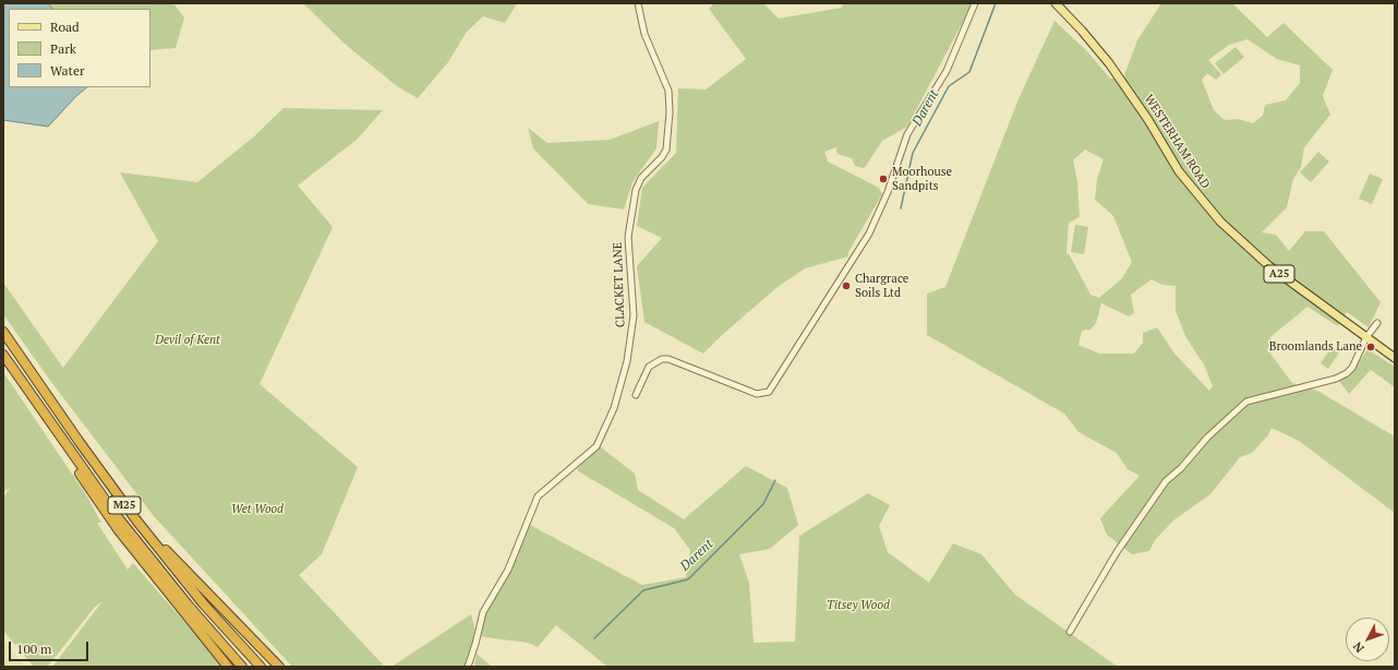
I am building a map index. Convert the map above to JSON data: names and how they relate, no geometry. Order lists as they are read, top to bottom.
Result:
{
  "streets": {
    "highway": ["M25"],
    "main road": ["WESTERHAM ROAD", "A25"],
    "street": ["CLACKET LANE"]
  },
  "water": ["Darent"],
  "parks": ["Devil of Kent", "Wet Wood", "Titsey Wood"],
  "places": ["Moorhouse Sandpits", "Chargrace Soils Ltd", "Broomlands Lane"],
  "legend": ["Road", "Park", "Water"],
  "scale_bar": "100 m",
  "north": "bottom left"
}
